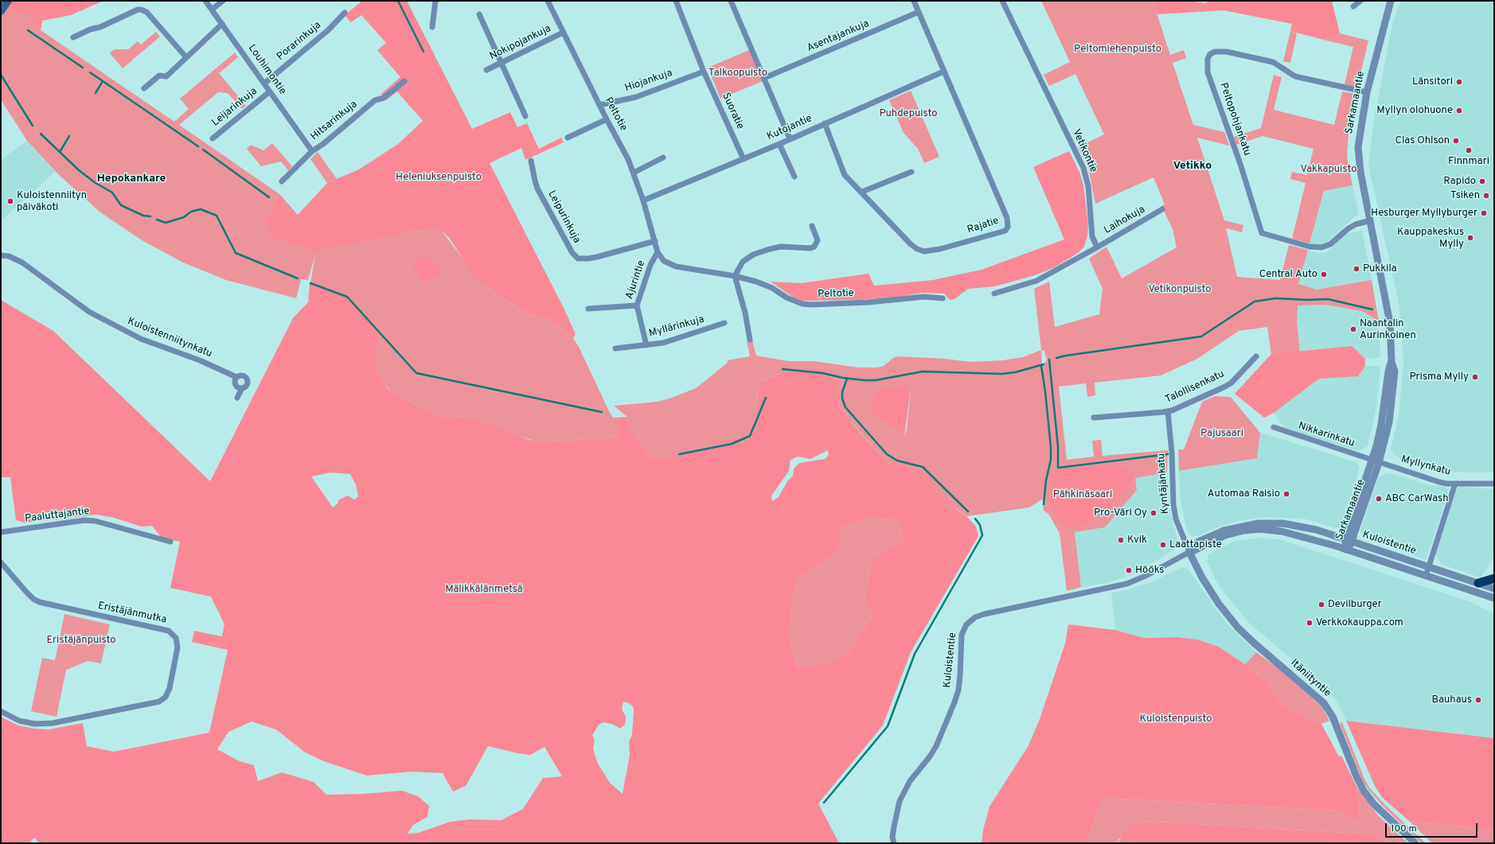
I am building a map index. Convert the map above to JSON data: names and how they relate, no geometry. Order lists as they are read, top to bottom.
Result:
{
  "streets": {
    "street": [
      "Asentajankuja",
      "Porarinkuja",
      "Nokipojankuja",
      "Louhimontie",
      "Hiojankuja",
      "Sarkamaantie",
      "Leijarinkuja",
      "Suoratie",
      "Peltotie",
      "Peltopohjankatu",
      "Hitsarinkuja",
      "Kutojantie",
      "Vetikontie",
      "Leipurinkuja",
      "Laihokuja",
      "Rajatie",
      "Ajurintie",
      "Myllärinkuja",
      "Kuloistenniitynkatu",
      "Talollisenkatu",
      "Nikkarinkatu",
      "Myllynkatu",
      "Kyntäjänkatu",
      "Paaluttajantie",
      "Kuloistentie",
      "Eristäjänmutka",
      "Itäniityntie"
    ]
  },
  "crossings": [
    ["Asentajankuja", "Rajatie"],
    ["Porarinkuja", "Louhimontie"],
    ["Nokipojankuja", "Peltotie"],
    ["Louhimontie", "Leijarinkuja"],
    ["Louhimontie", "Hitsarinkuja"],
    ["Hiojankuja", "Suoratie"],
    ["Hiojankuja", "Peltotie"],
    ["Sarkamaantie", "Peltopohjankatu"],
    ["Sarkamaantie", "Nikkarinkatu"],
    ["Sarkamaantie", "Myllynkatu"],
    ["Sarkamaantie", "Kuloistentie"],
    ["Suoratie", "Kutojantie"],
    ["Peltotie", "Kutojantie"],
    ["Peltotie", "Leipurinkuja"],
    ["Peltotie", "Ajurintie"],
    ["Kutojantie", "Rajatie"],
    ["Vetikontie", "Laihokuja"],
    ["Leipurinkuja", "Ajurintie"],
    ["Ajurintie", "Myllärinkuja"],
    ["Talollisenkatu", "Kyntäjänkatu"],
    ["Nikkarinkatu", "Myllynkatu"],
    ["Kyntäjänkatu", "Kuloistentie"],
    ["Kyntäjänkatu", "Itäniityntie"],
    ["Kuloistentie", "Itäniityntie"]
  ],
  "districts": ["Vetikko", "Hepokankare"],
  "parks": [
    "Peltomiehenpuisto",
    "Talkoopuisto",
    "Puhdepuisto",
    "Vakkapuisto",
    "Heleniuksenpuisto",
    "Vetikonpuisto",
    "Pajusaari",
    "Pähkinäsaari",
    "Mälikkälänmetsä",
    "Eristäjänpuisto",
    "Kuloistenpuisto"
  ],
  "places": [
    "Länsitori",
    "Myllyn olohuone",
    "Clas Ohlson",
    "Finnmari",
    "Rapido",
    "Tsiken",
    "Kuloistenniityn päiväkoti",
    "Hesburger Myllyburger",
    "Kauppakeskus Mylly",
    "Pukkila",
    "Central Auto",
    "Naantalin Aurinkoinen",
    "Prisma Mylly",
    "Automaa Raisio",
    "ABC CarWash",
    "Pro-Väri Oy",
    "Kvik",
    "Laattapiste",
    "Hööks",
    "Devilburger",
    "Verkkokauppa.com",
    "Bauhaus"
  ],
  "scale_bar": "100 m"
}
